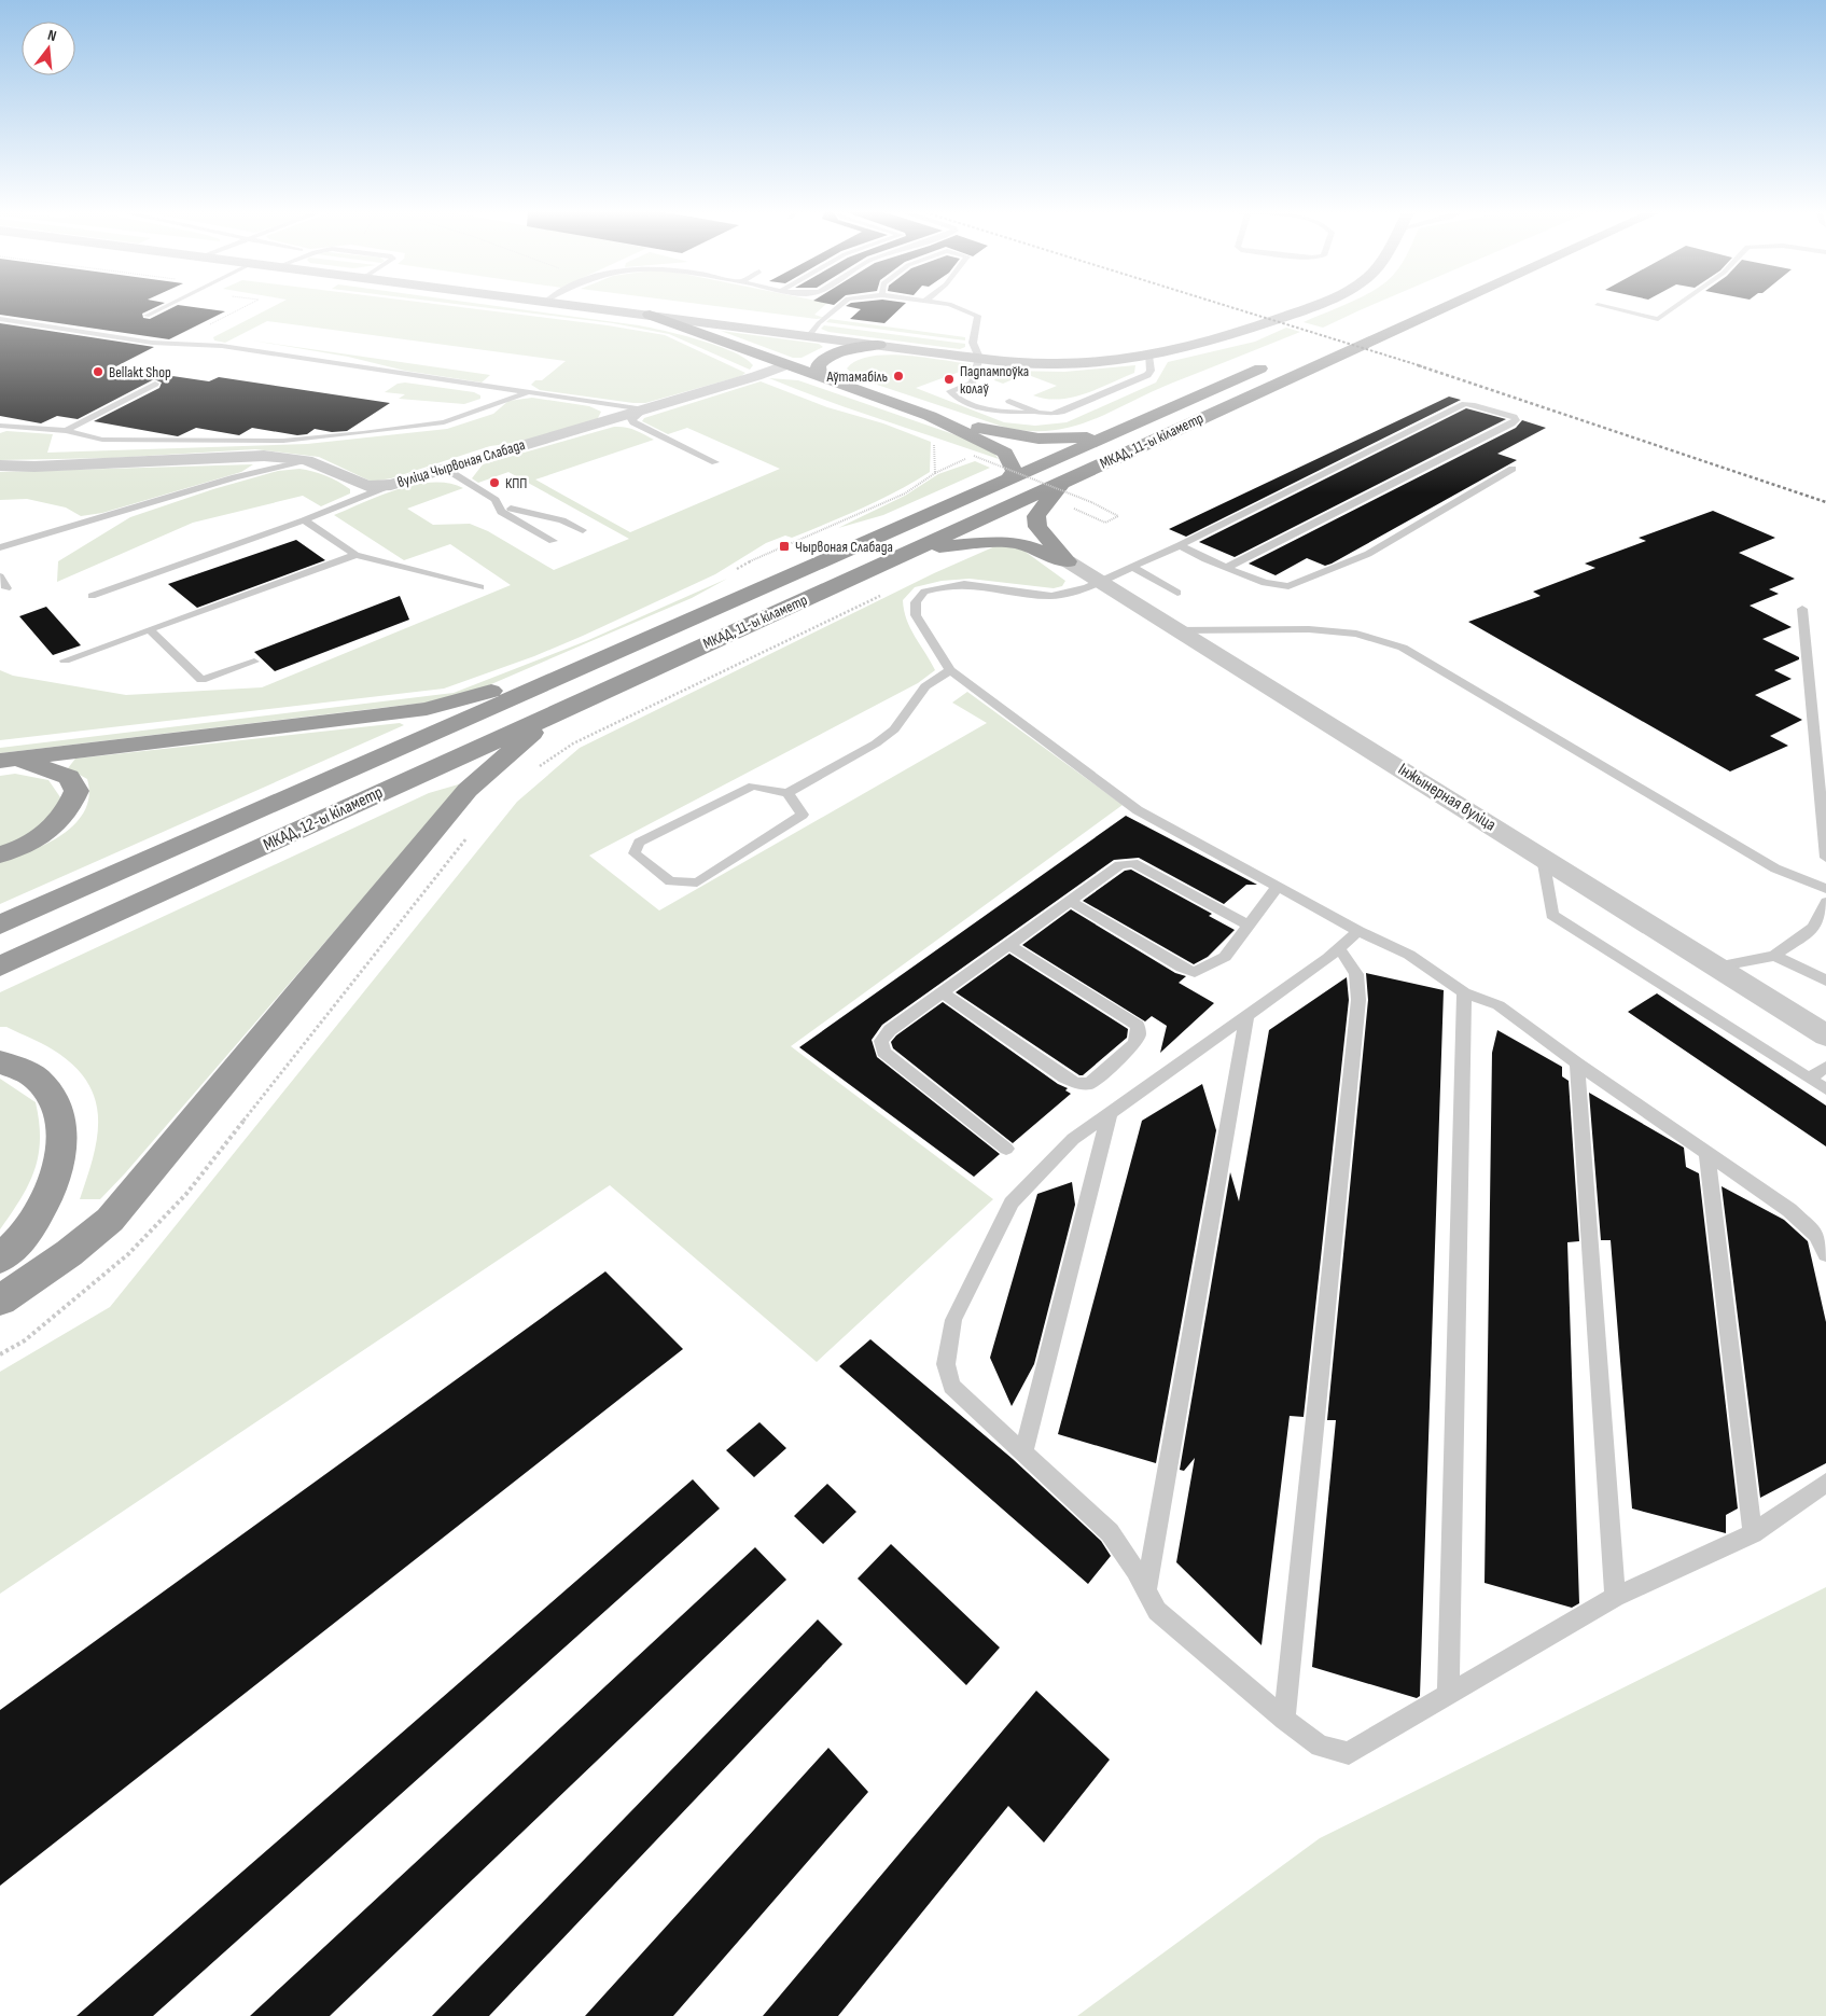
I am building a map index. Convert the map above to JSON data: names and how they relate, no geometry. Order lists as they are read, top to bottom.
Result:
{
  "streets": {
    "highway": ["МКАД, 11-ы кіламетр", "МКАД, 12-ы кіламетр"],
    "street": ["вуліца Чырвоная Слабада", "Інжынерная вуліца"]
  },
  "crossings": [
    ["МКАД, 11-ы кіламетр", "МКАД, 12-ы кіламетр"]
  ],
  "places": {
    "other": [
      "Bellakt Shop",
      "Аўтамабіль",
      "Падпампоўка колаў",
      "КПП"
    ],
    "transit": ["Чырвоная Слабада"]
  },
  "north": "top"
}
